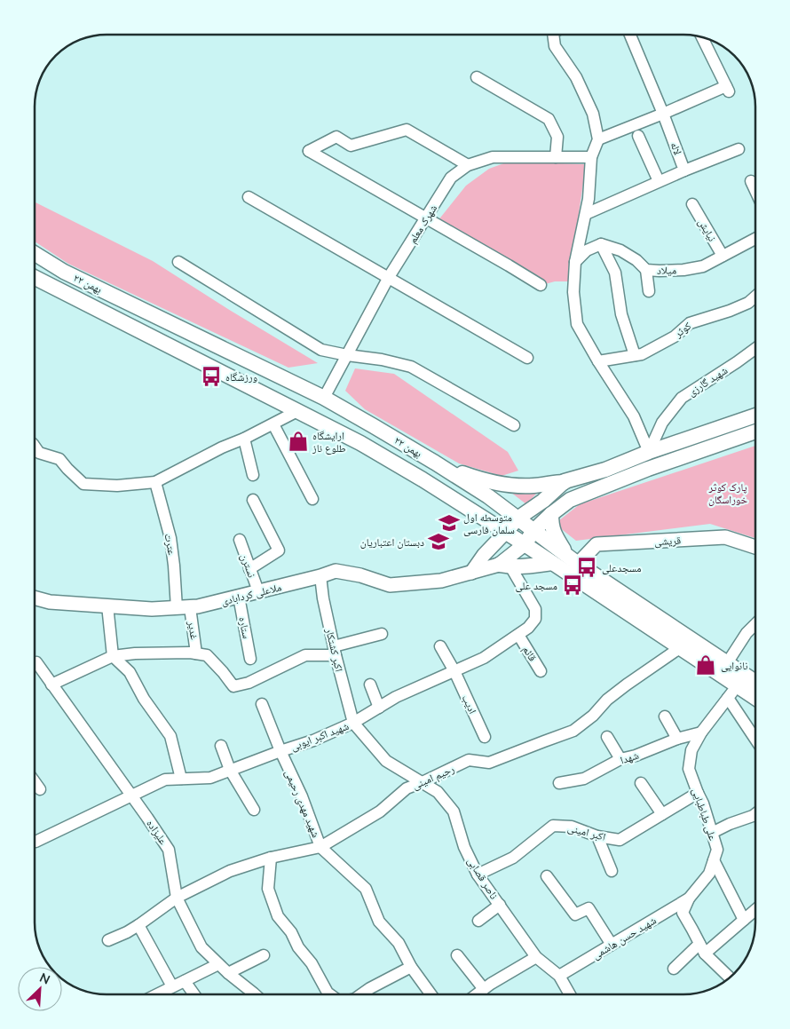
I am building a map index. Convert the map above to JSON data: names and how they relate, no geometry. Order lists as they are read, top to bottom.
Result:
{
  "streets": {
    "main road": ["۲۲ بهمن"],
    "street": [
      "لاله",
      "شهرک معلم",
      "نیایش",
      "میلاد",
      "کوثر",
      "شهید گارزی",
      "قریشی",
      "عترت",
      "نسترن",
      "ملاعلی کردابادی",
      "ستاره",
      "غدیر",
      "اکبر کشتکار",
      "قائم",
      "ادیب",
      "شهید اکبر ایوبی",
      "شهدا",
      "رحیم امینی",
      "شهید مهدی رحیمی",
      "علی طباطبایی",
      "علیزاده",
      "اکبر امینی",
      "ناصر قصابی",
      "شهید حسن هاشمی"
    ]
  },
  "crossings": [
    ["شهرک معلم", "۲۲ بهمن"],
    ["نیایش", "میلاد"],
    ["۲۲ بهمن", "قریشی"],
    ["۲۲ بهمن", "رحیم امینی"],
    ["۲۲ بهمن", "علی طباطبایی"],
    ["عترت", "ملاعلی کردابادی"],
    ["عترت", "غدیر"],
    ["نسترن", "ملاعلی کردابادی"],
    ["ملاعلی کردابادی", "ستاره"],
    ["ملاعلی کردابادی", "غدیر"],
    ["ملاعلی کردابادی", "اکبر کشتکار"],
    ["ملاعلی کردابادی", "شهید اکبر ایوبی"],
    ["اکبر کشتکار", "شهید اکبر ایوبی"],
    ["اکبر کشتکار", "ناصر قصابی"],
    ["قائم", "شهید اکبر ایوبی"],
    ["ادیب", "شهید اکبر ایوبی"],
    ["شهید اکبر ایوبی", "شهید مهدی رحیمی"],
    ["شهید اکبر ایوبی", "علیزاده"],
    ["شهید اکبر ایوبی", "ناصر قصابی"],
    ["شهدا", "علی طباطبایی"],
    ["رحیم امینی", "شهید مهدی رحیمی"],
    ["رحیم امینی", "علیزاده"],
    ["رحیم امینی", "ناصر قصابی"],
    ["علی طباطبایی", "اکبر امینی"],
    ["علی طباطبایی", "شهید حسن هاشمی"],
    ["اکبر امینی", "ناصر قصابی"],
    ["ناصر قصابی", "شهید حسن هاشمی"]
  ],
  "parks": ["پارک کوثر خوراسگان"],
  "places": {
    "bus stop": ["ورزشگاه", "مسجدعلی", "مسجد علی"],
    "shop": ["ارایشگاه طلوع ناز", "نانوایی"],
    "school or university": ["متوسطه اول سلمان فارسی", "دبستان اعتباریان"]
  },
  "north": "top right"
}
